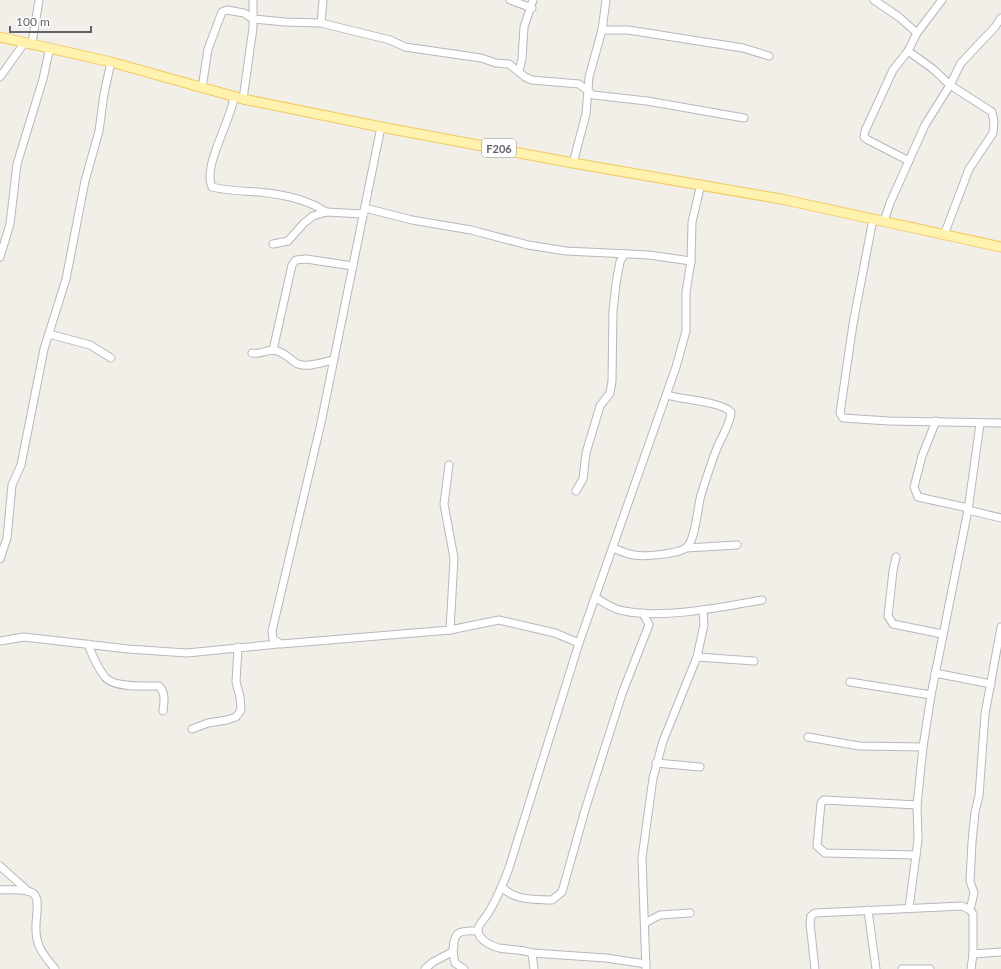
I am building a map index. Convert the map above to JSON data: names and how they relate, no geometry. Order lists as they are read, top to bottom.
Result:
{
  "streets": {
    "main road": ["F206"]
  },
  "scale_bar": "100 m"
}
